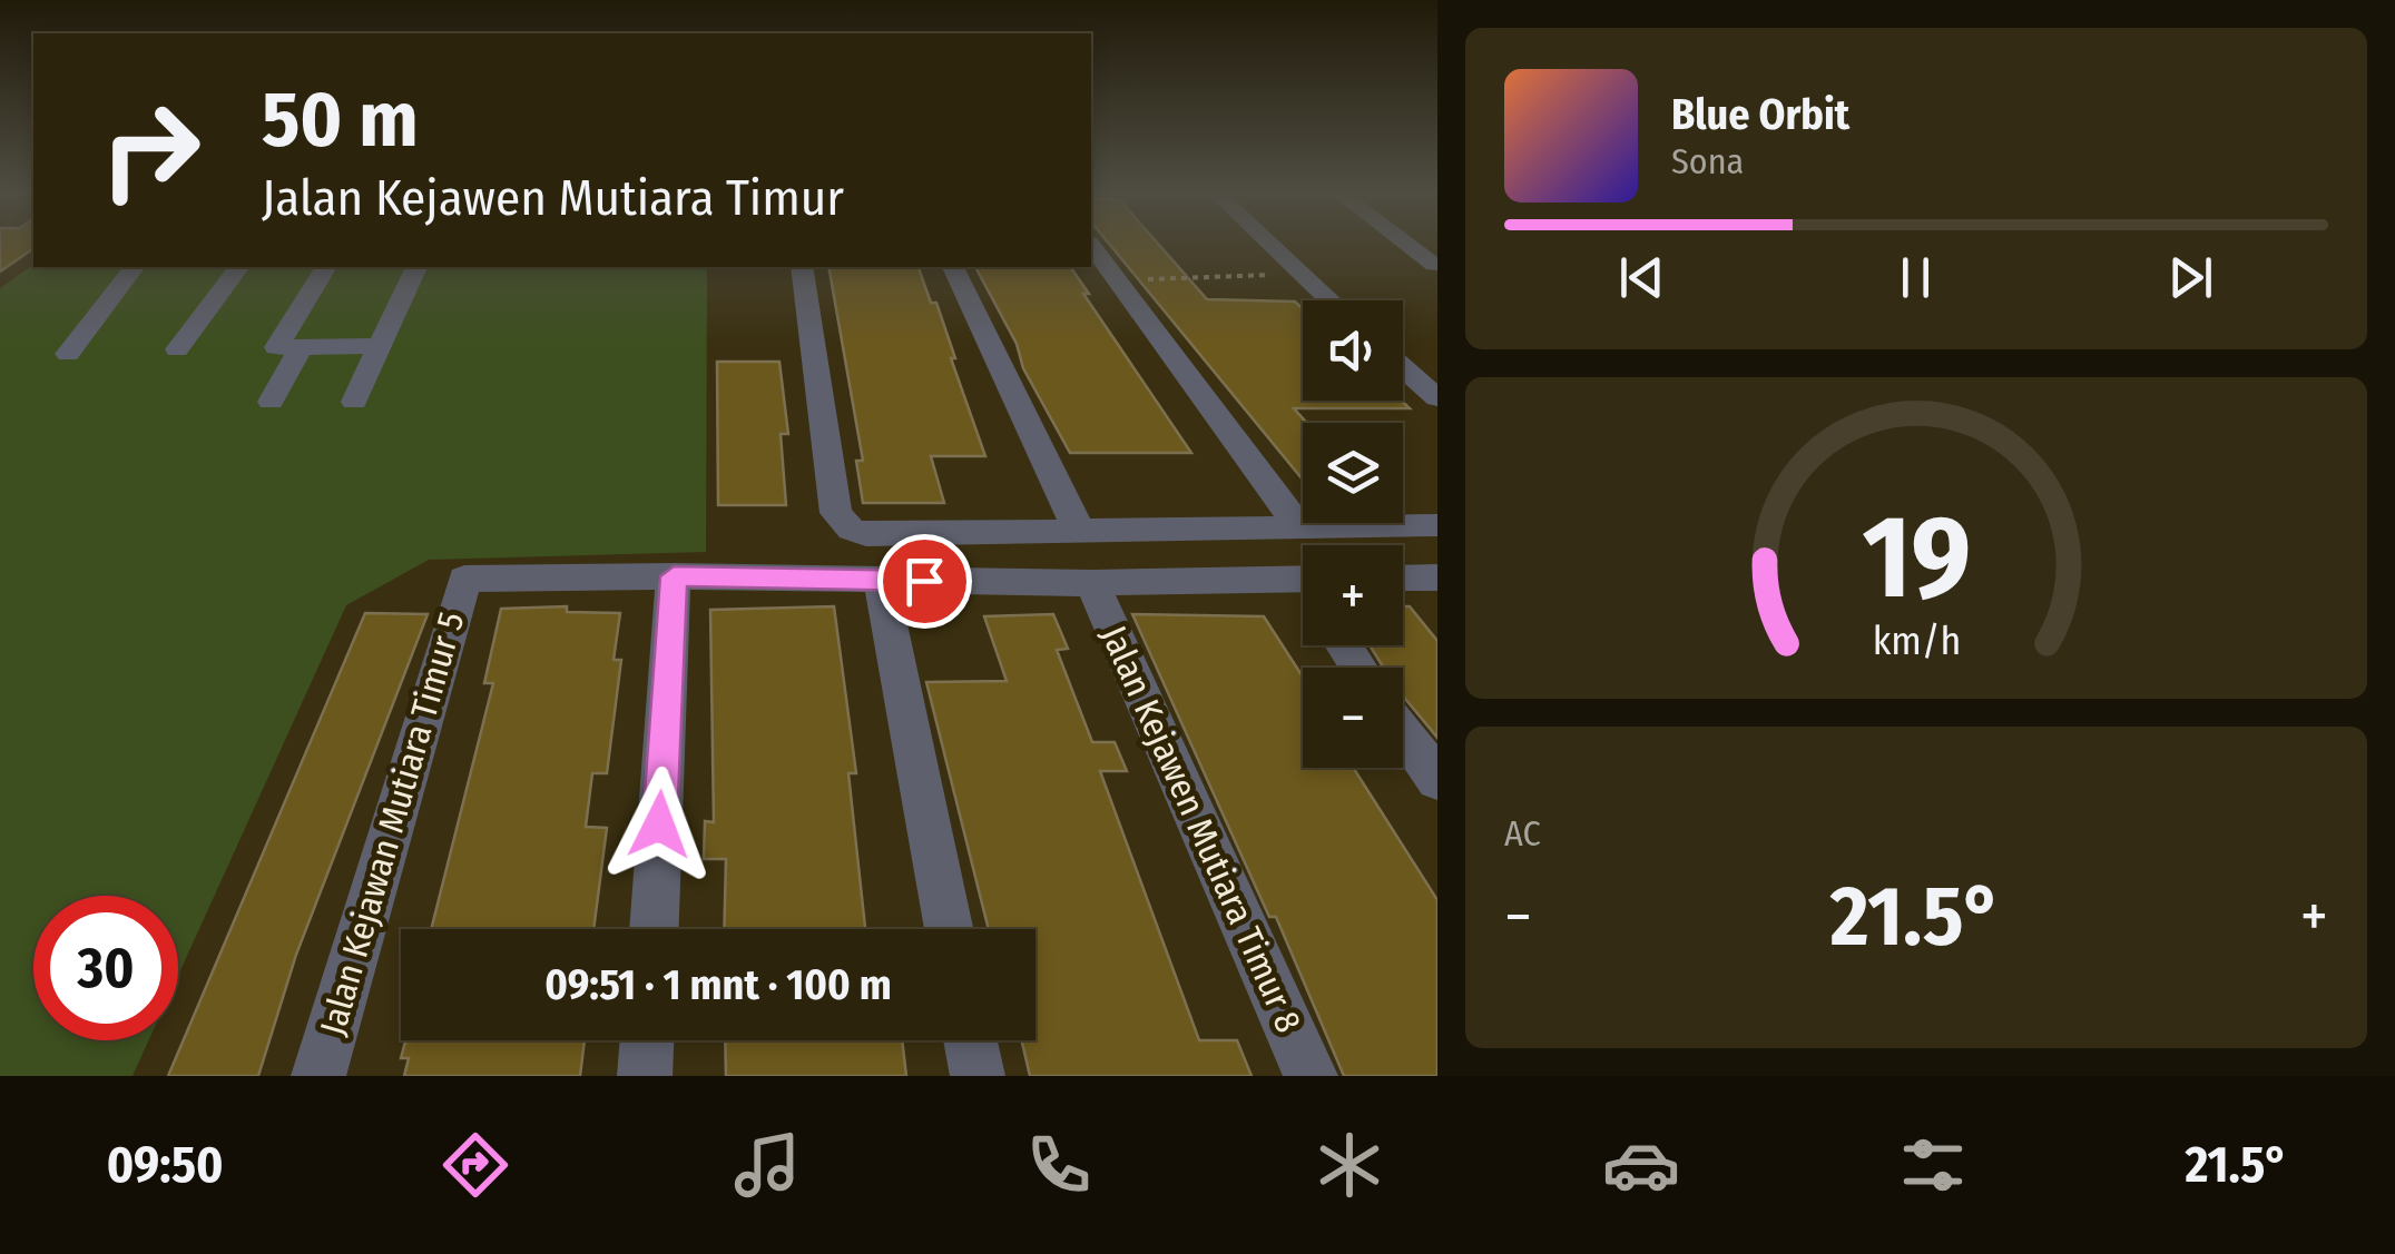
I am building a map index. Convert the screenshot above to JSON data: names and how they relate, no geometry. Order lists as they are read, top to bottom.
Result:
{
  "streets": {
    "street": ["Jalan Kejawan Mutiara Timur 5", "Jalan Kejawen Mutiara Timur 8"]
  },
  "page": {
    "turn": ["50 m", "Jalan Kejawen Mutiara Timur"],
    "song": ["Blue Orbit", "Sona"],
    "map_buttons": ["+", "−"],
    "tile": "AC",
    "heat": ["−", "21.5°", "+"],
    "limit": "30",
    "trip": "09:51 · 1 mnt · 100 m",
    "tabs": ["09:50", "21.5°"],
    "gauge": ["19", "km/h"]
  }
}
